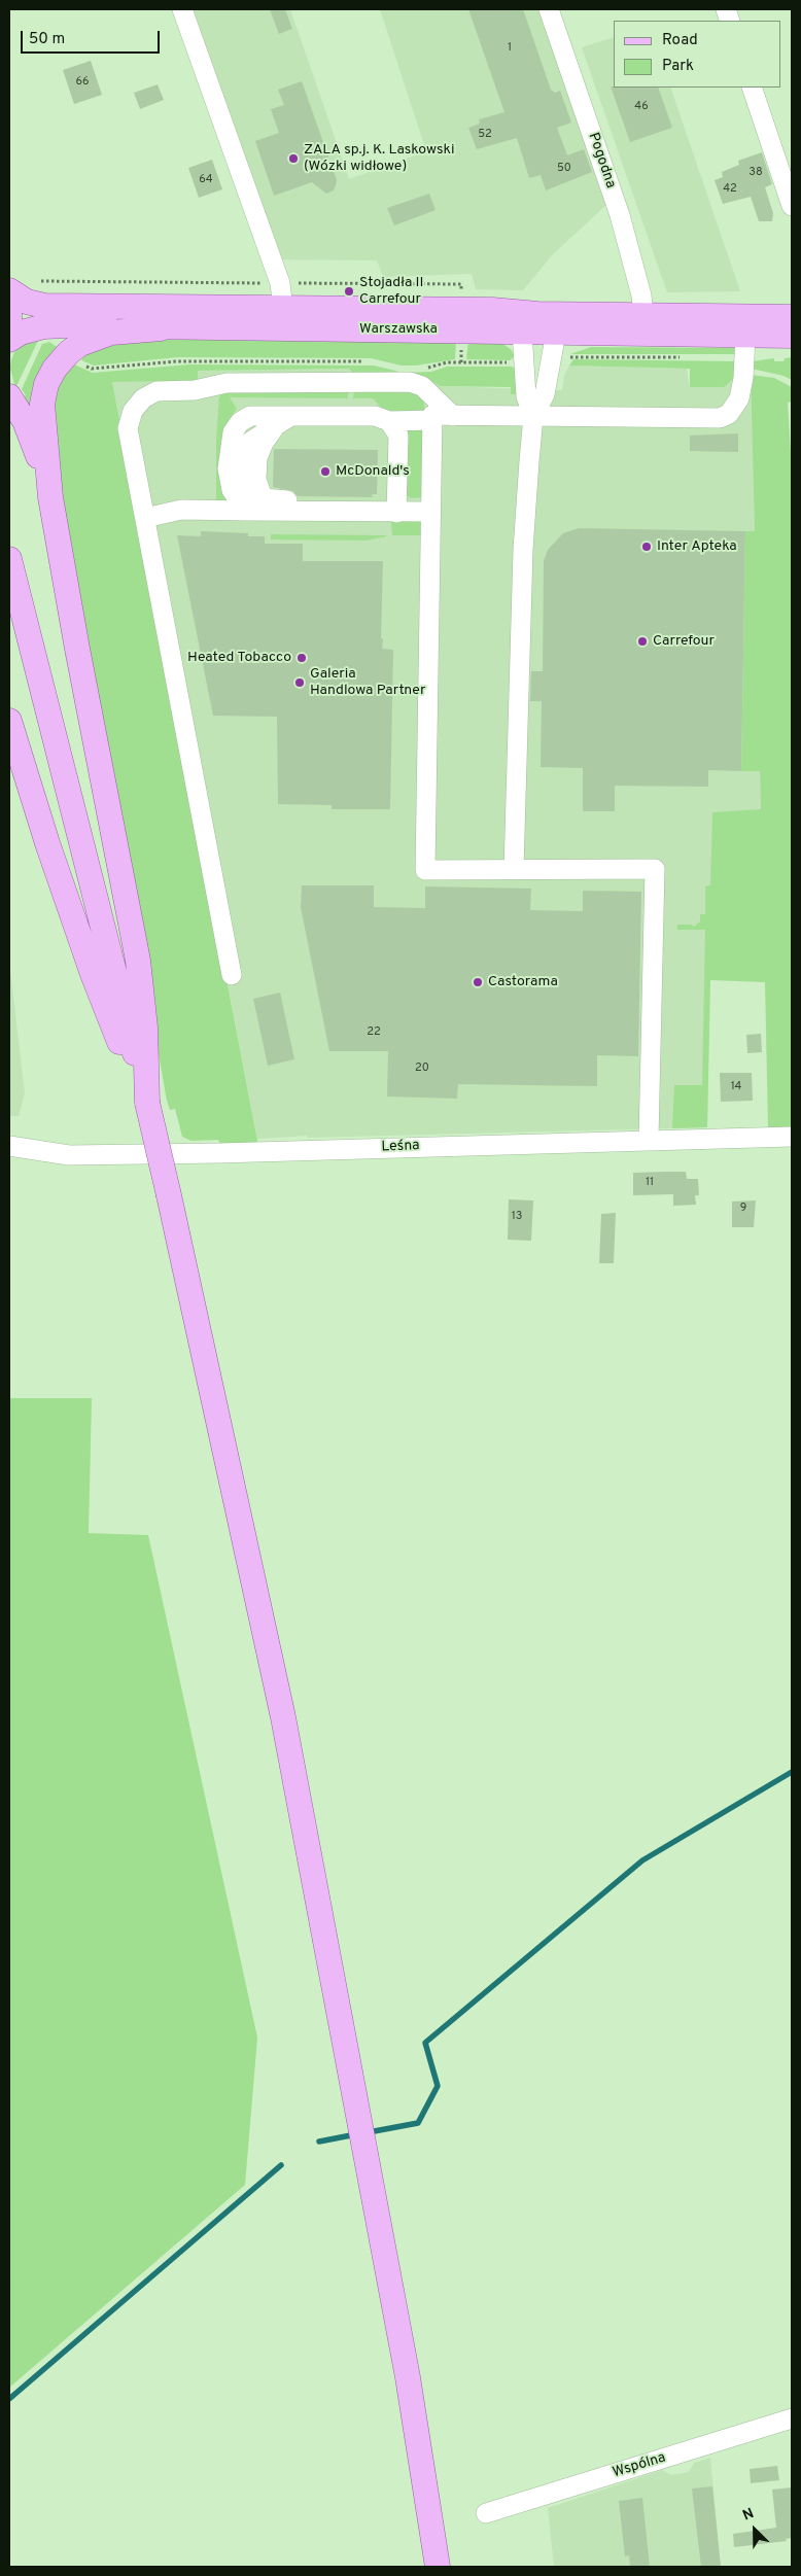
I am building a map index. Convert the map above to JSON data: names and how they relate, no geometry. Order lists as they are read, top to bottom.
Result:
{
  "streets": {
    "main road": ["Warszawska"],
    "street": ["Pogodna", "Leśna", "Wspólna"]
  },
  "crossings": [
    ["Pogodna", "Warszawska"]
  ],
  "places": [
    "ZALA sp.j. K. Laskowski (Wózki widłowe)",
    "Stojadła II Carrefour",
    "McDonald's",
    "Inter Apteka",
    "Carrefour",
    "Heated Tobacco",
    "Galeria Handlowa Partner",
    "Castorama"
  ],
  "house_numbers": [
    "1",
    "66",
    "46",
    "52",
    "50",
    "38",
    "64",
    "42",
    "22",
    "20",
    "14",
    "11",
    "9",
    "13"
  ],
  "legend": ["Road", "Park"],
  "scale_bar": "50 m",
  "north": "top left"
}
